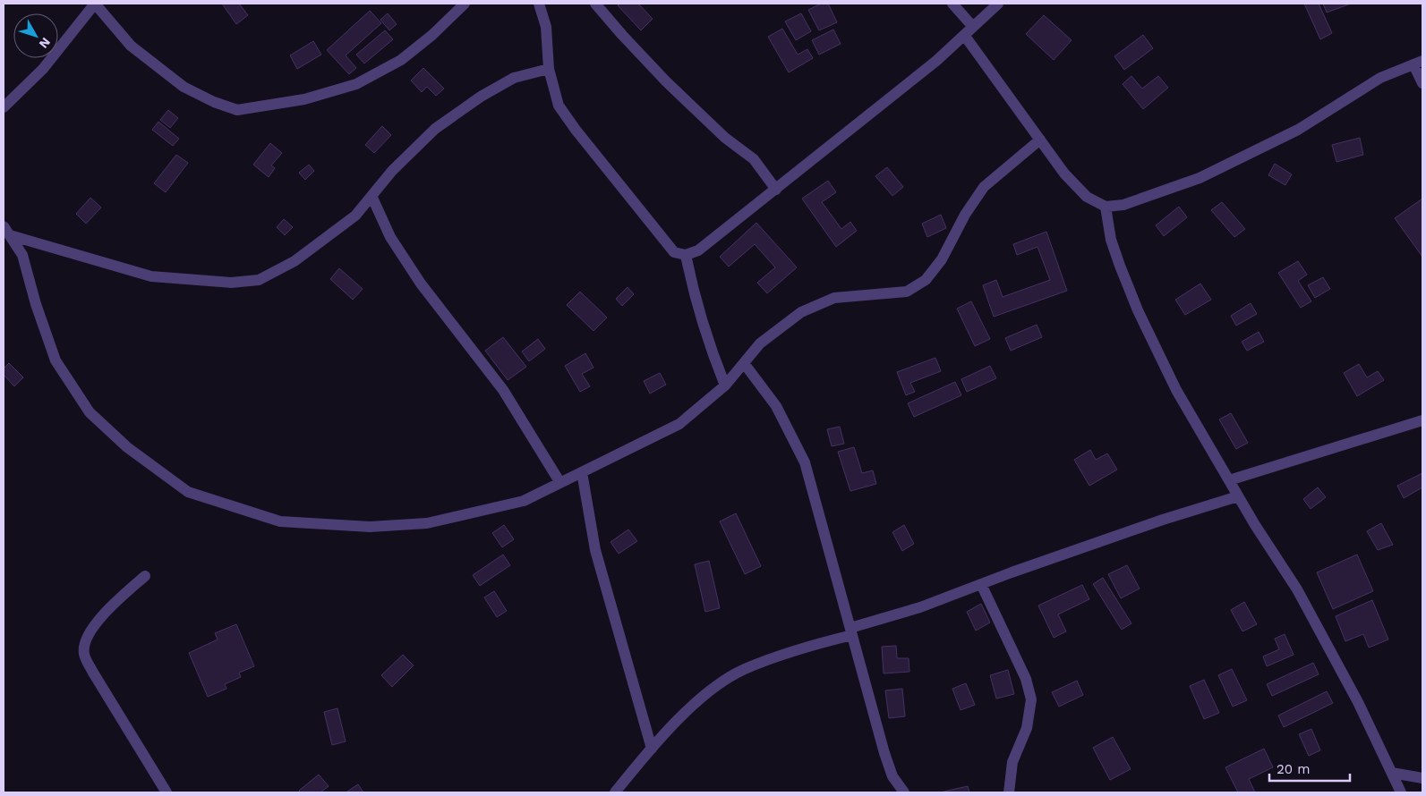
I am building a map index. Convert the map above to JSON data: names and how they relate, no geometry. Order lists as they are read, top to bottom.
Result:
{
  "scale_bar": "20 m",
  "north": "bottom right"
}
